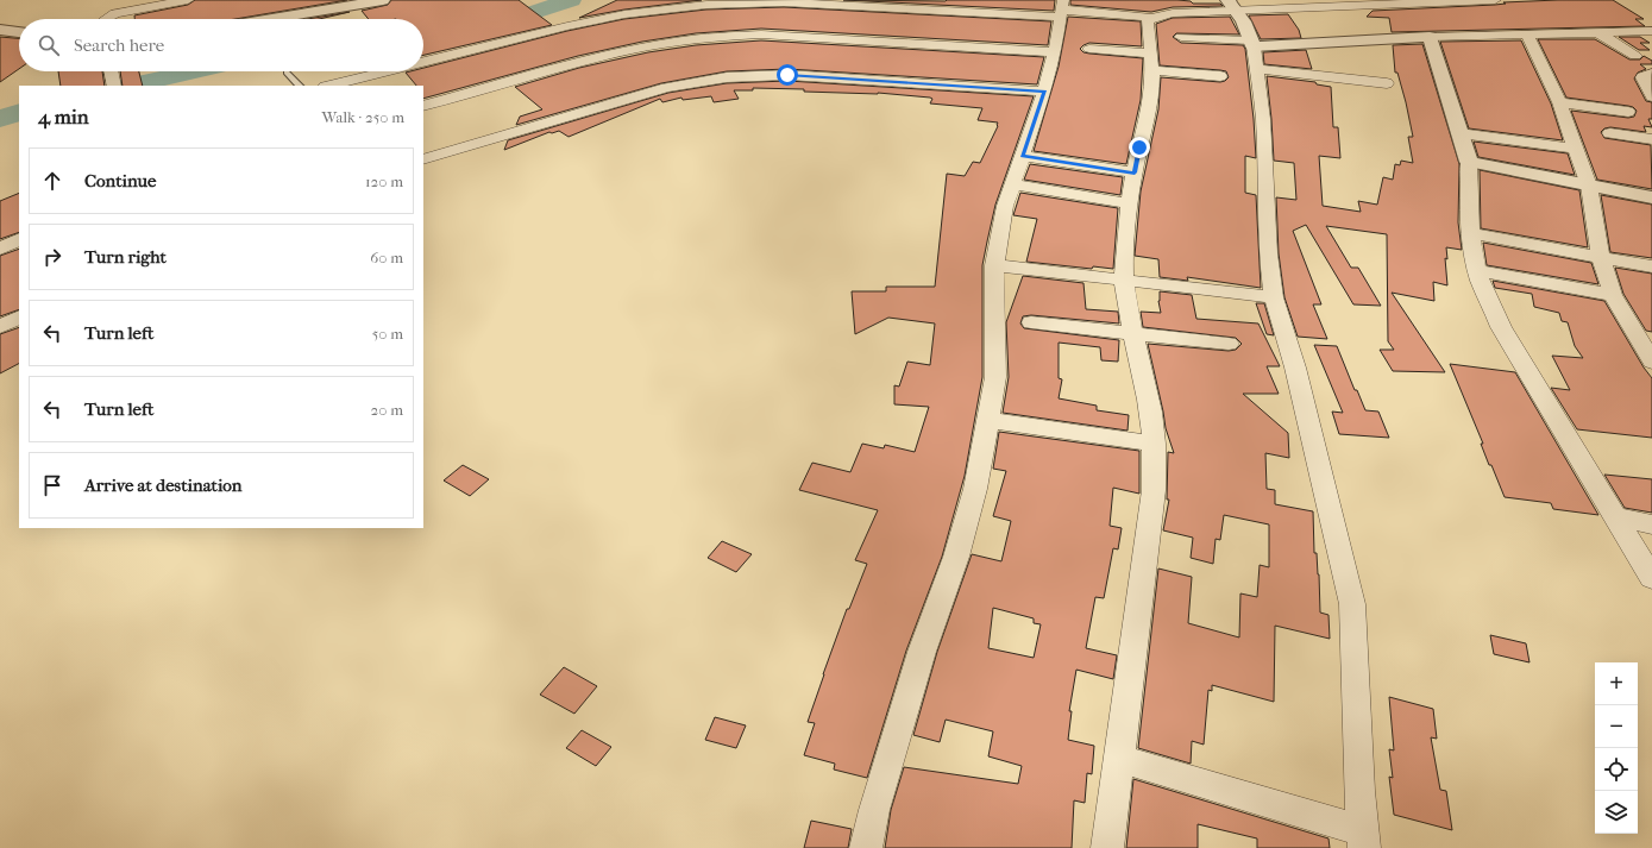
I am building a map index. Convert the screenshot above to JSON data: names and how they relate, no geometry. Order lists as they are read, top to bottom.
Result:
{
  "page": {
    "search": "Search here",
    "heading": ["4 min", "Walk · 250 m"],
    "list": [
      ["Continue", "120 m"],
      ["Turn right", "60 m"],
      ["Turn left", "50 m"],
      ["Turn left", "20 m"],
      "Arrive at destination"
    ],
    "map_buttons": ["+", "−"]
  }
}
